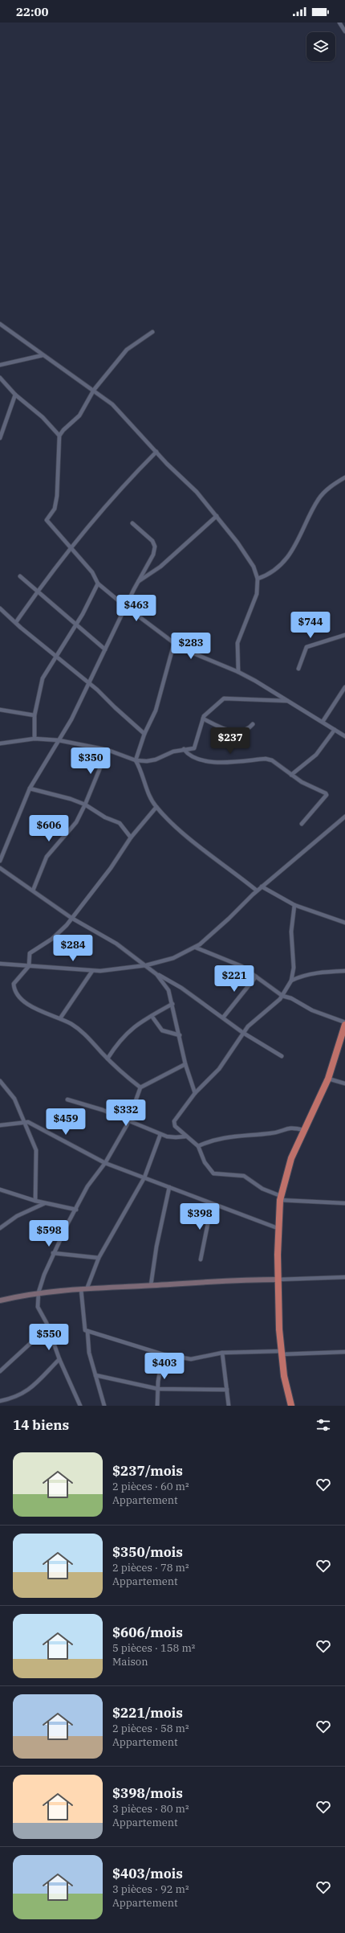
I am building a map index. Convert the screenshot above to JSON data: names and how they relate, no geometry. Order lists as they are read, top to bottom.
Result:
{
  "page": {
    "status": "22:00",
    "price": [
      "$463",
      "$744",
      "$283",
      "$237",
      "$350",
      "$606",
      "$284",
      "$221",
      "$332",
      "$459",
      "$398",
      "$598",
      "$550",
      "$403"
    ],
    "heading": "14 biens",
    "list": [
      {
        "name": "$237/mois",
        "note": "2 pièces · 60 m² · Appartement"
      },
      {
        "name": "$350/mois",
        "note": "2 pièces · 78 m² · Appartement"
      },
      {
        "name": "$606/mois",
        "note": "5 pièces · 158 m² · Maison"
      },
      {
        "name": "$221/mois",
        "note": "2 pièces · 58 m² · Appartement"
      },
      {
        "name": "$398/mois",
        "note": "3 pièces · 80 m² · Appartement"
      },
      {
        "name": "$403/mois",
        "note": "3 pièces · 92 m² · Appartement"
      }
    ]
  }
}
